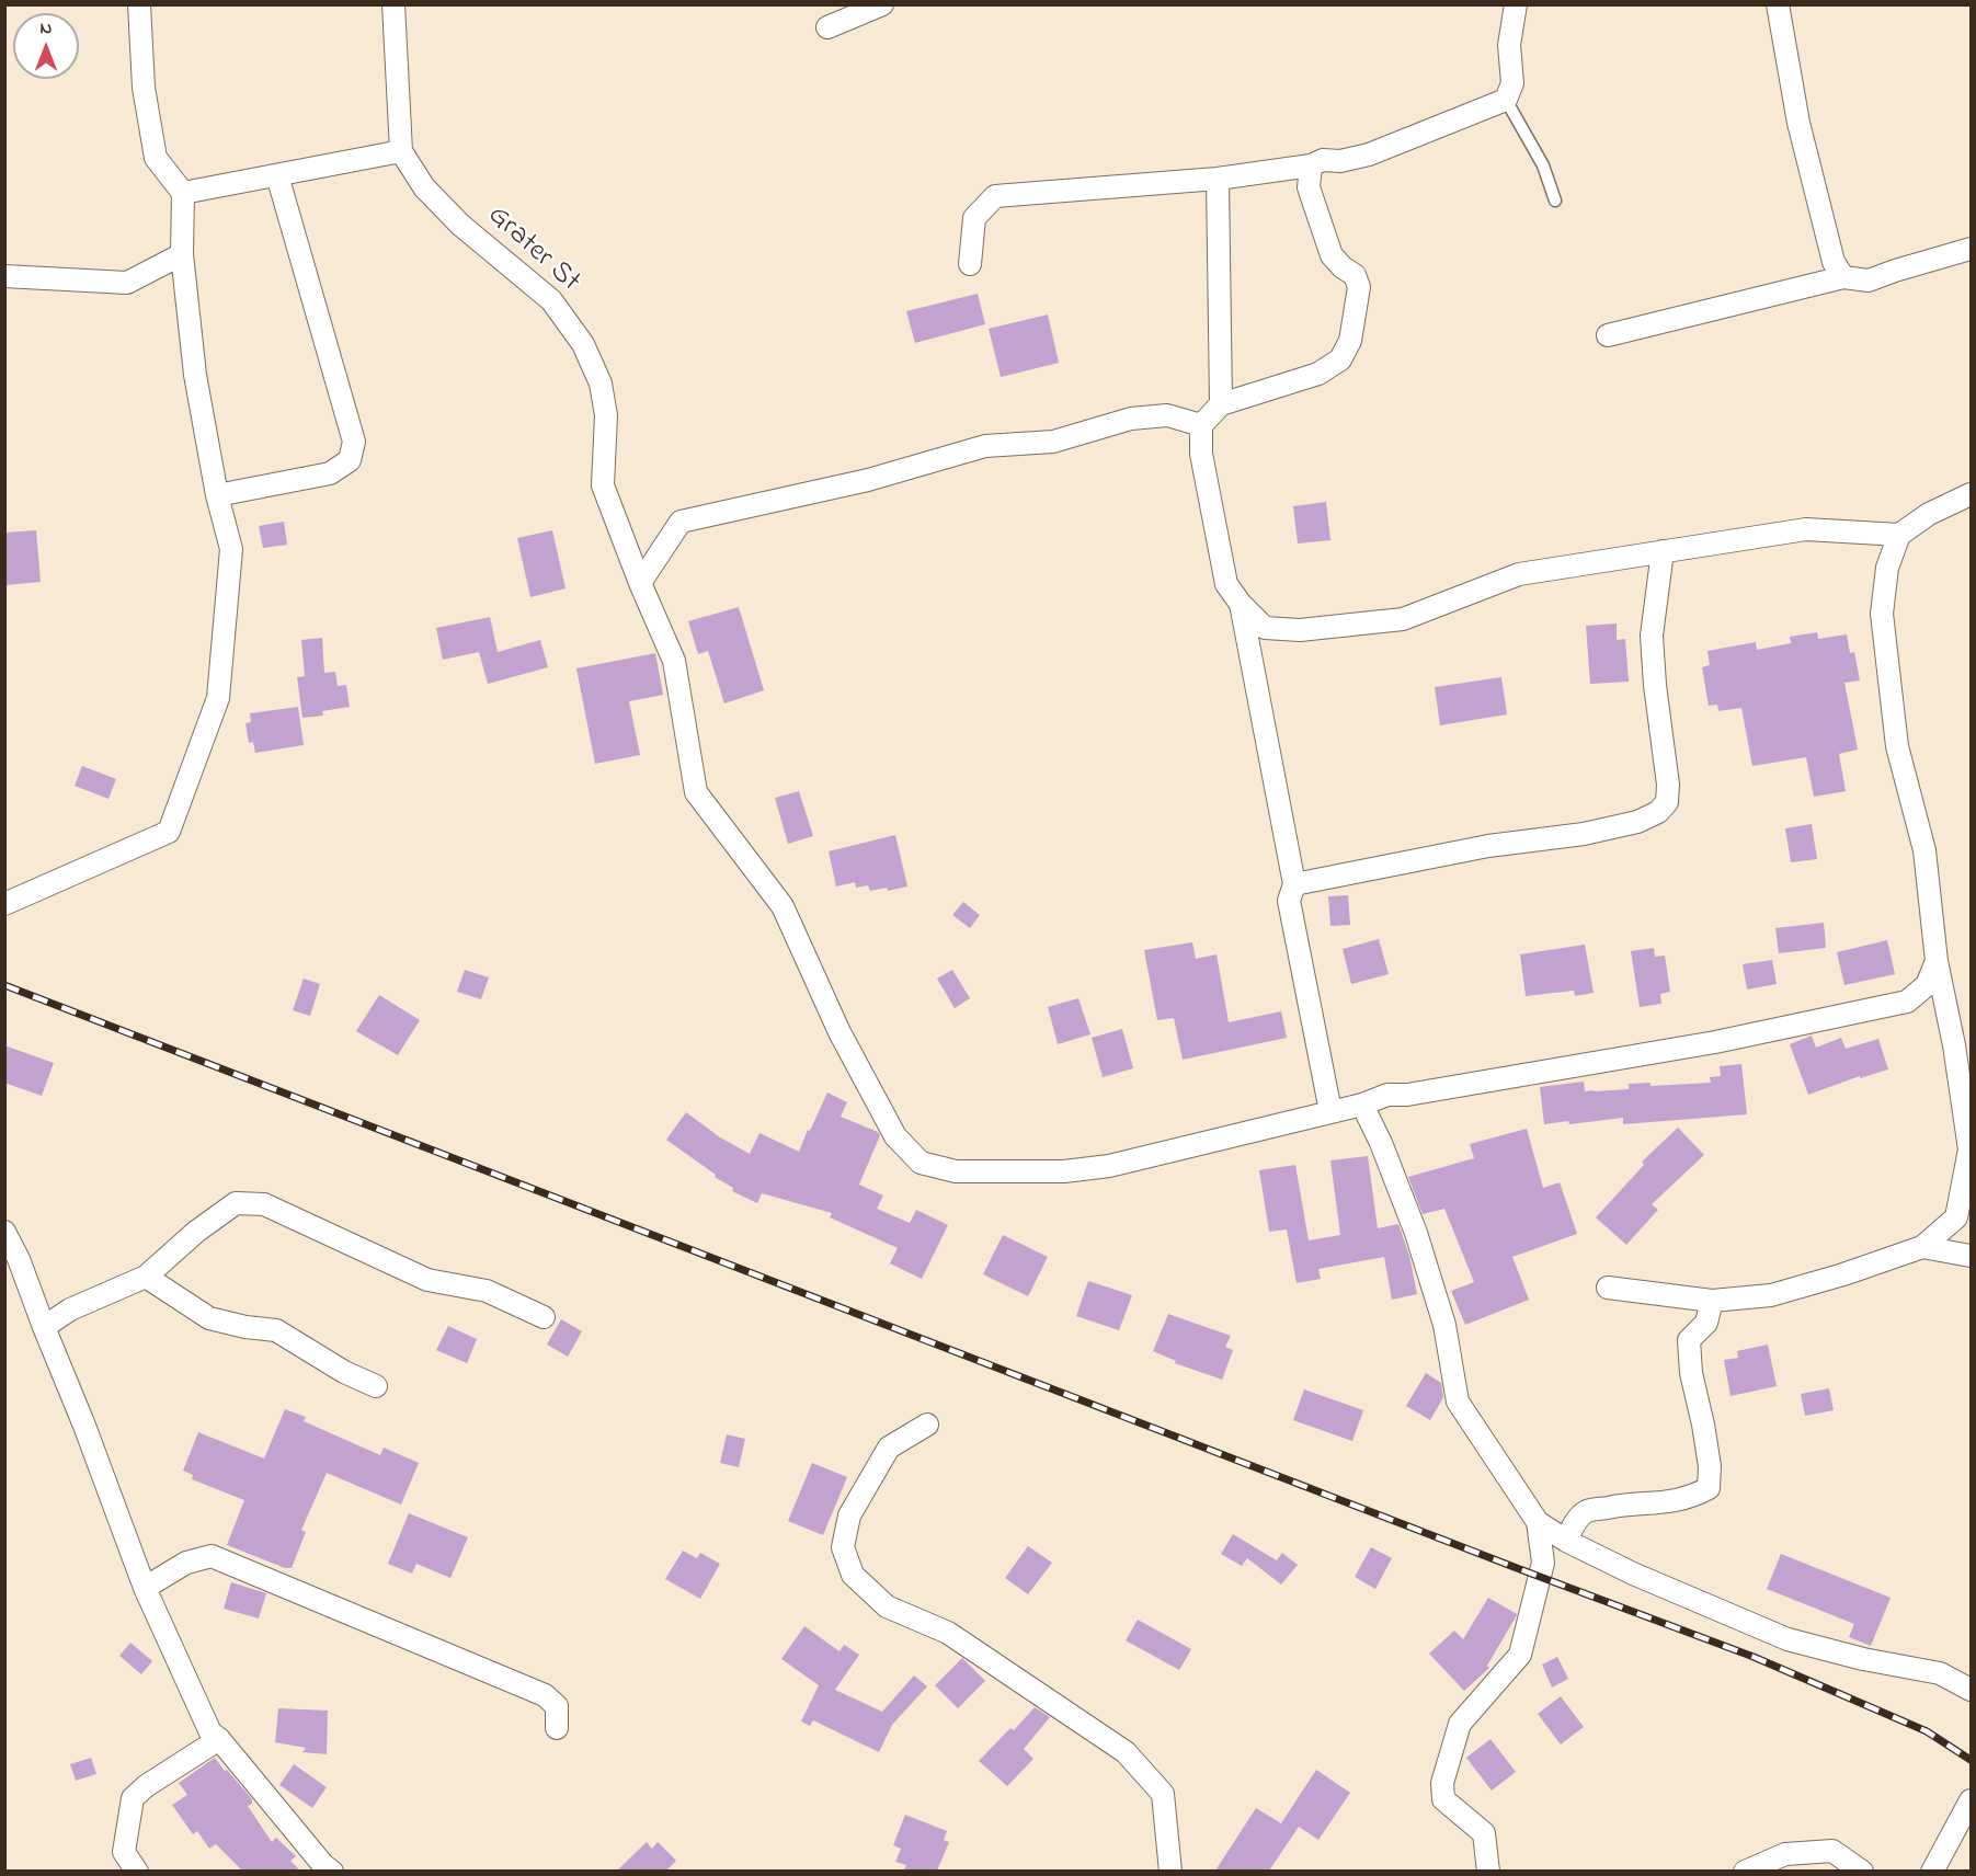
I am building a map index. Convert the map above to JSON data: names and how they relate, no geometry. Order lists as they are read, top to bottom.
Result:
{
  "streets": {
    "street": ["Grater St"]
  },
  "north": "top"
}
